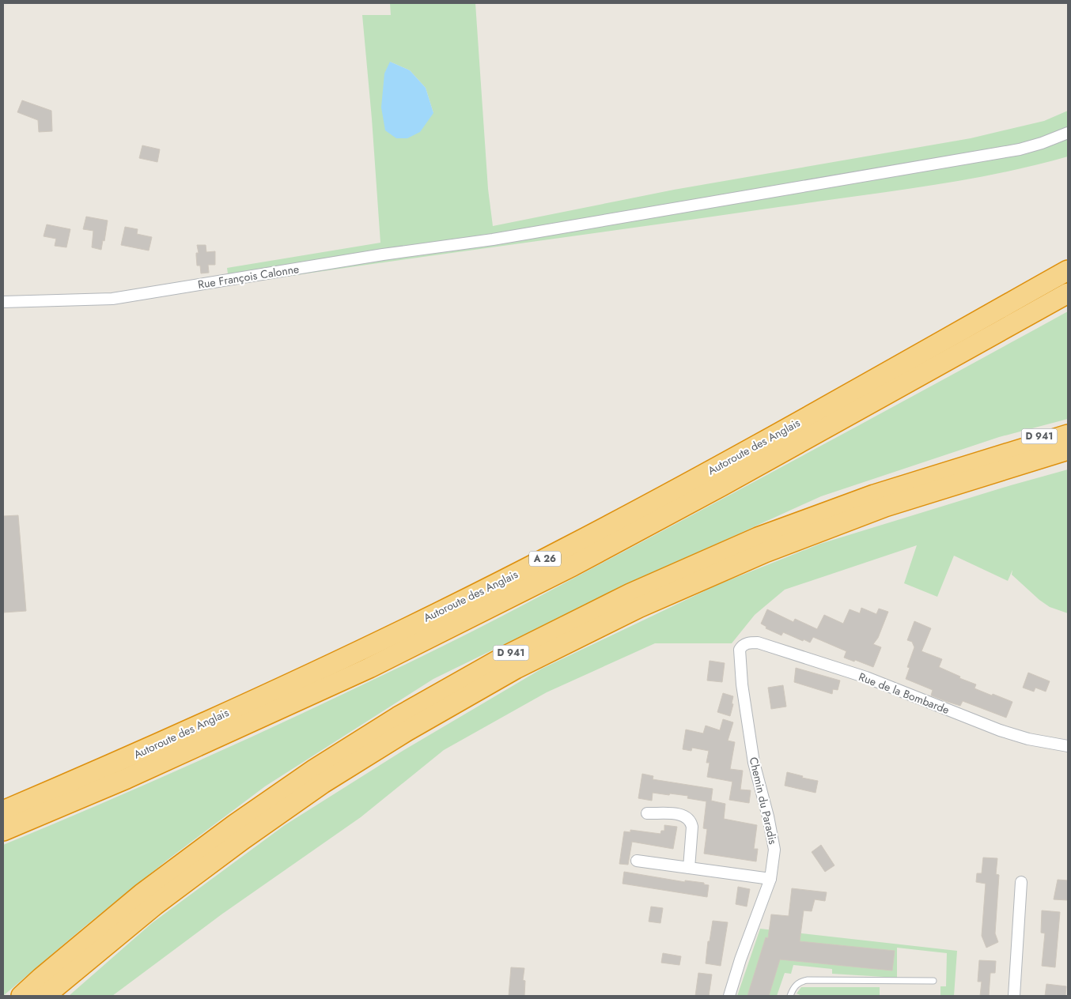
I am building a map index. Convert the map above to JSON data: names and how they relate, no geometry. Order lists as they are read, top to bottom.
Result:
{
  "streets": {
    "highway": ["D 941", "Autoroute des Anglais", "A 26"],
    "street": ["Rue François Calonne", "Rue de la Bombarde", "Chemin du Paradis"]
  },
  "crossings": [
    ["Rue de la Bombarde", "Chemin du Paradis"]
  ]
}
